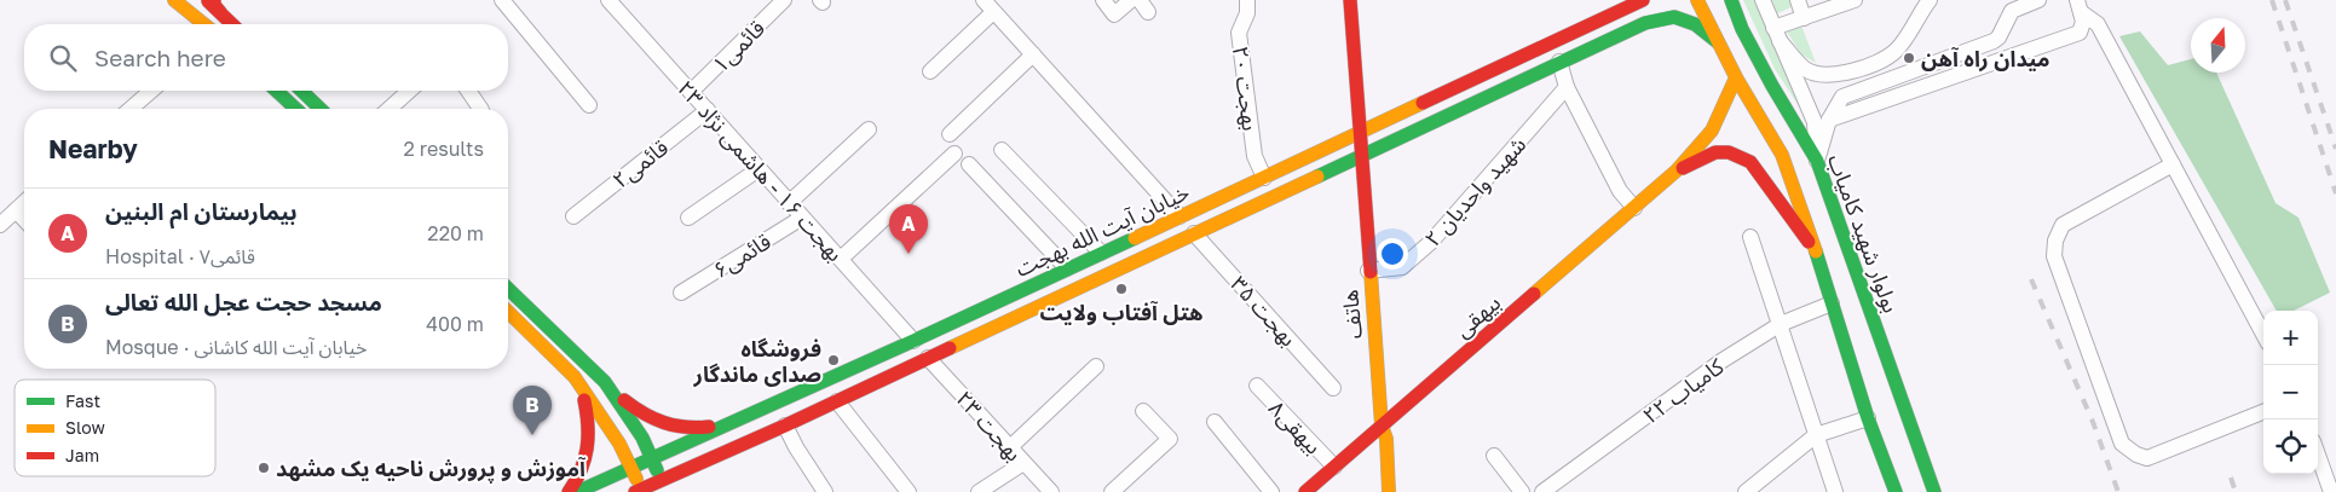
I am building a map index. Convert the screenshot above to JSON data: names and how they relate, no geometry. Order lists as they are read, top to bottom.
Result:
{
  "streets": {
    "main road": [
      "خیابان آیت الله بهجت",
      "بولوار شهید کامیاب",
      "هاتف",
      "بیهقی"
    ],
    "street": [
      "قائمی۱",
      "بهجت ۲۰",
      "قائمی۲",
      "بهجت ۱۶ - هاشمی نژاد ۲۳",
      "شهید واحدیان ۲",
      "قائمی۶",
      "بهجت ۳۵",
      "کامیاب ۲۲",
      "بهجت ۲۳",
      "بیهقی۸"
    ]
  },
  "crossings": [
    ["قائمی۱", "بهجت ۱۶ - هاشمی نژاد ۲۳"],
    ["بهجت ۲۰", "خیابان آیت الله بهجت"],
    ["قائمی۲", "بهجت ۱۶ - هاشمی نژاد ۲۳"],
    ["بهجت ۱۶ - هاشمی نژاد ۲۳", "خیابان آیت الله بهجت"],
    ["بهجت ۱۶ - هاشمی نژاد ۲۳", "قائمی۶"],
    ["شهید واحدیان ۲", "هاتف"],
    ["خیابان آیت الله بهجت", "بهجت ۳۵"],
    ["خیابان آیت الله بهجت", "هاتف"],
    ["خیابان آیت الله بهجت", "بهجت ۲۳"],
    ["هاتف", "بیهقی"],
    ["بیهقی", "بیهقی۸"]
  ],
  "places": [
    "میدان راه آهن",
    "هتل آفتاب ولایت",
    "فروشگاه صدای ماندگار",
    "آموزش و پرورش ناحیه یک مشهد"
  ],
  "legend": ["Fast", "Slow", "Jam"],
  "north": "top",
  "page": {
    "search": "Search here",
    "heading": ["Nearby", "2 results"],
    "list": [
      {
        "mark": "A",
        "name": "بیمارستان ام البنین",
        "note": "Hospital · قائمی۷",
        "value": "220 m"
      },
      {
        "mark": "B",
        "name": "مسجد حجت عجل الله تعالی",
        "note": "Mosque · خیابان آیت الله کاشانی",
        "value": "400 m"
      }
    ],
    "pins": ["A", "B"],
    "map_buttons": ["+", "−"]
  }
}
